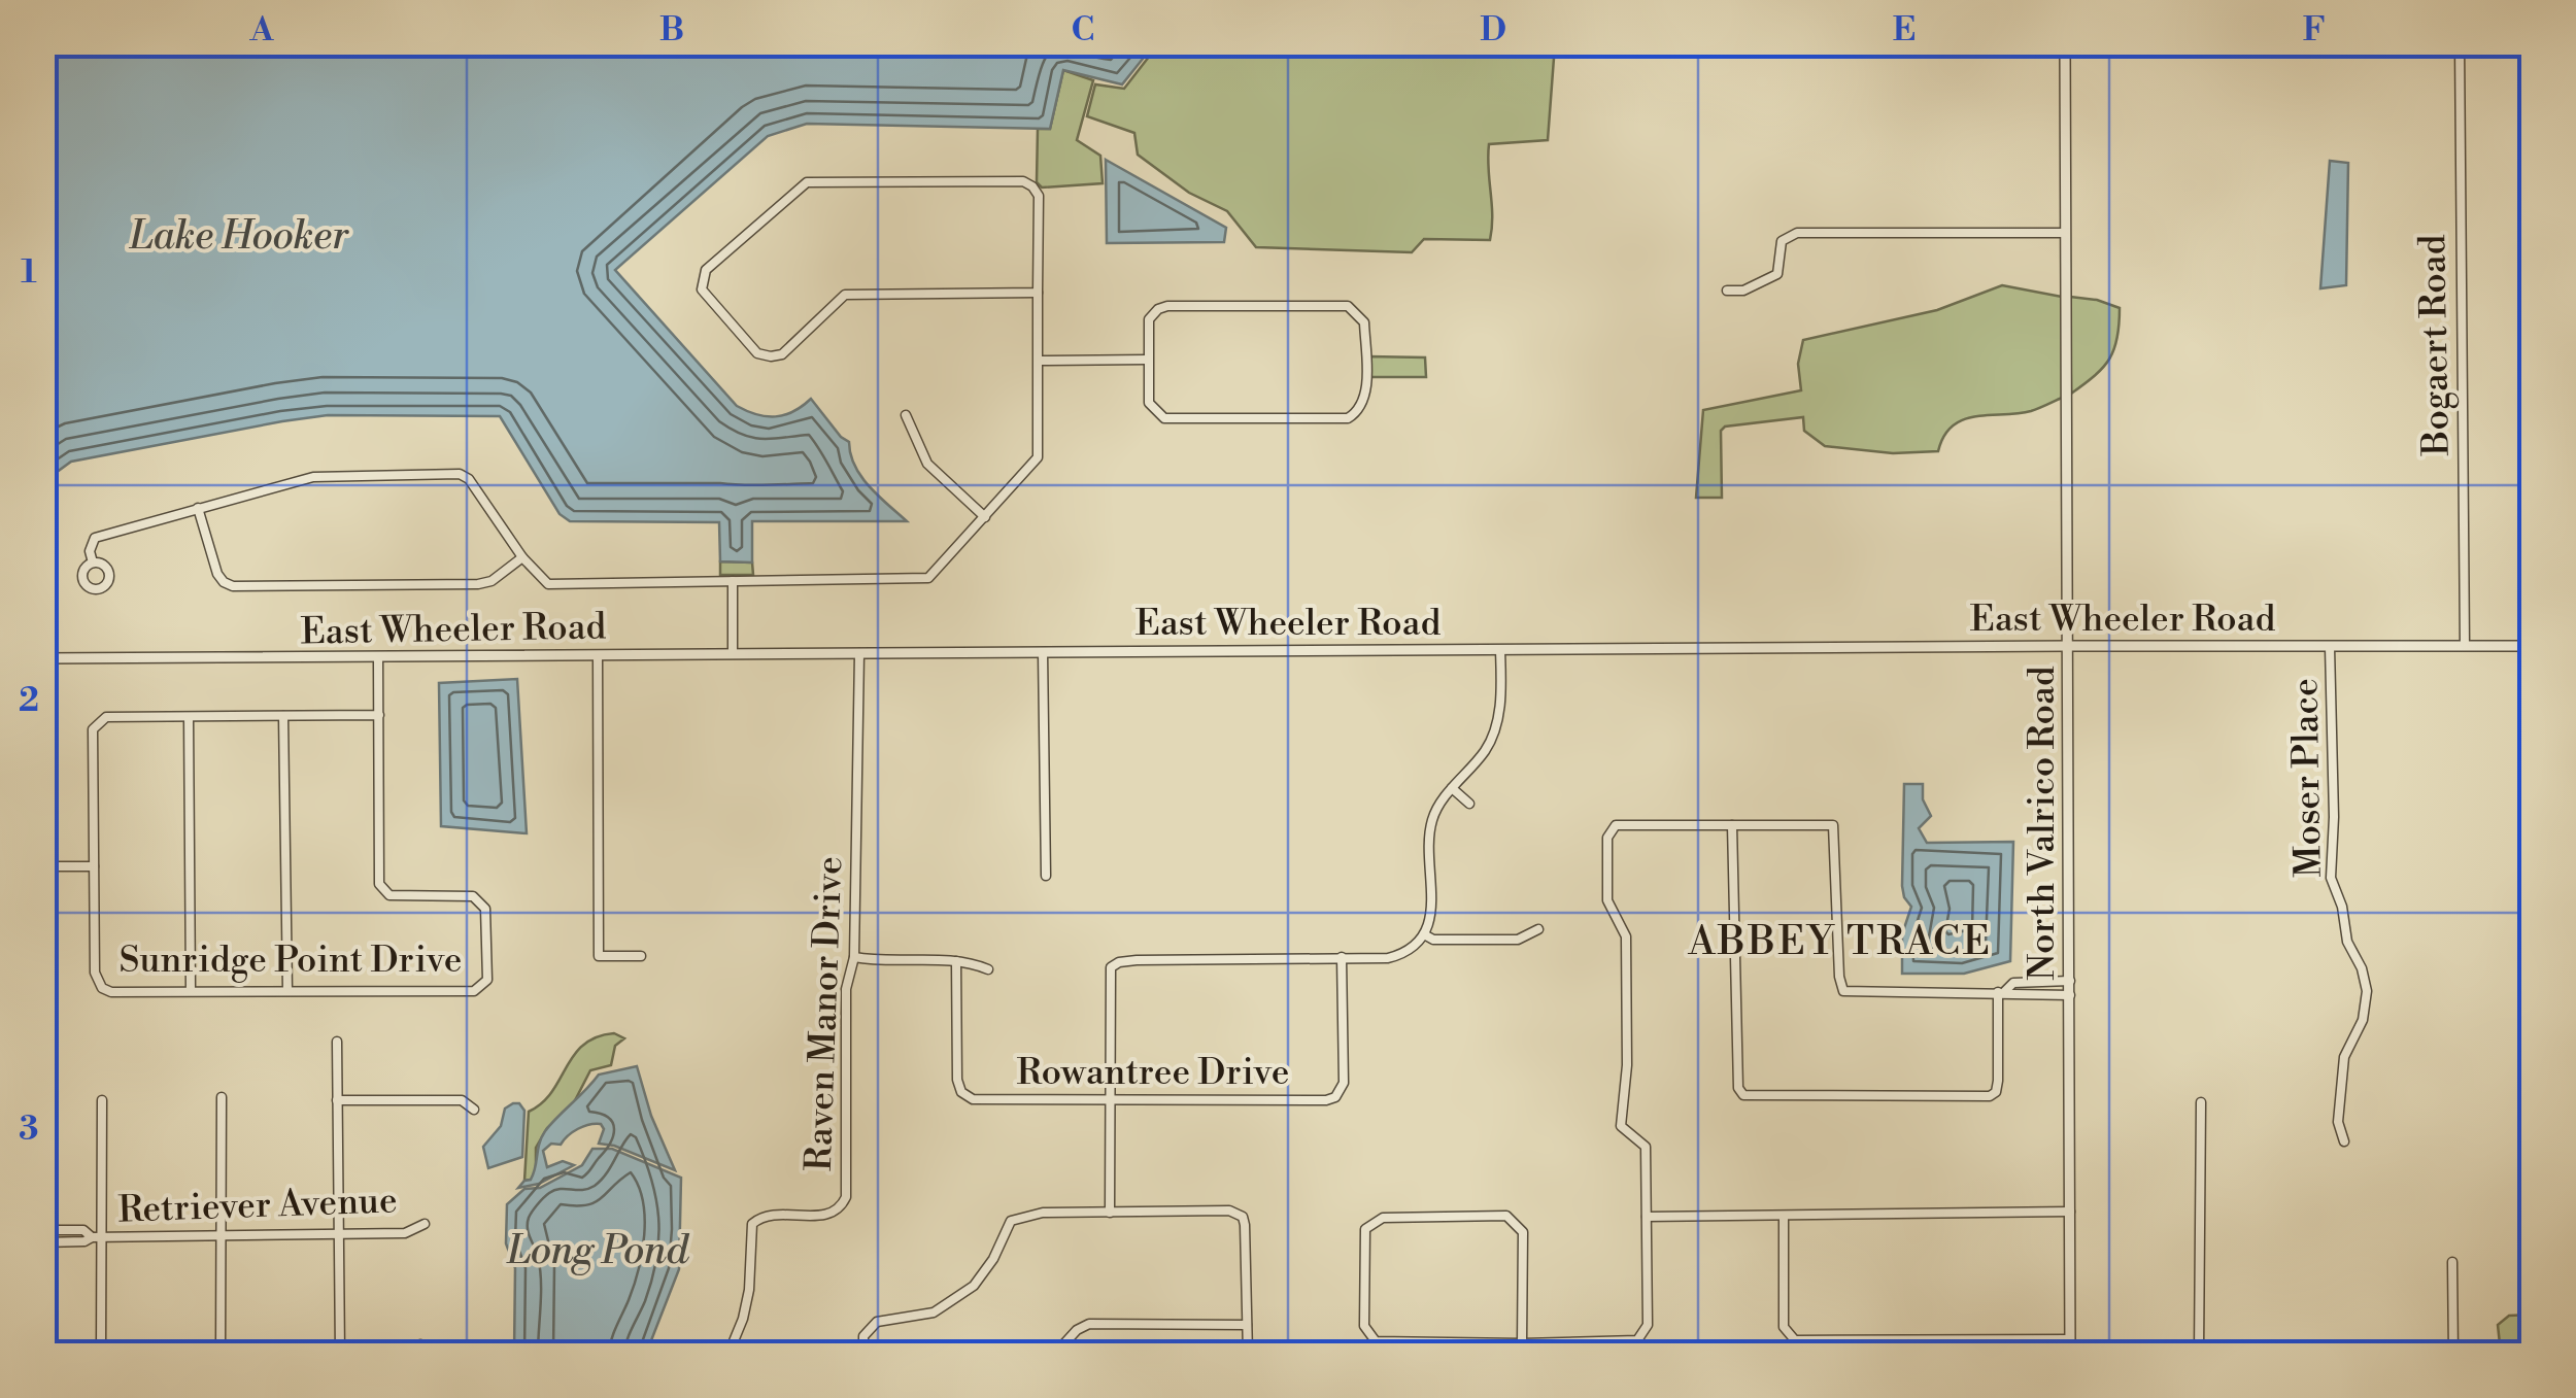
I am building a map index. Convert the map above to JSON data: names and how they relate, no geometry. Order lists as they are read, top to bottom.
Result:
{
  "streets": {
    "street": [
      "Bogaert Road",
      "East Wheeler Road",
      "Moser Place",
      "North Valrico Road",
      "Sunridge Point Drive",
      "Raven Manor Drive",
      "Rowantree Drive",
      "Retriever Avenue"
    ]
  },
  "crossings": [
    ["Bogaert Road", "East Wheeler Road"],
    ["East Wheeler Road", "Moser Place"],
    ["East Wheeler Road", "North Valrico Road"],
    ["East Wheeler Road", "Sunridge Point Drive"],
    ["East Wheeler Road", "Raven Manor Drive"]
  ],
  "districts": ["ABBEY TRACE"],
  "water": ["Lake Hooker", "Long Pond"],
  "grid": {
    "columns": [
      "A",
      "B",
      "C",
      "D",
      "E",
      "F"
    ],
    "rows": ["1", "2", "3"]
  }
}
